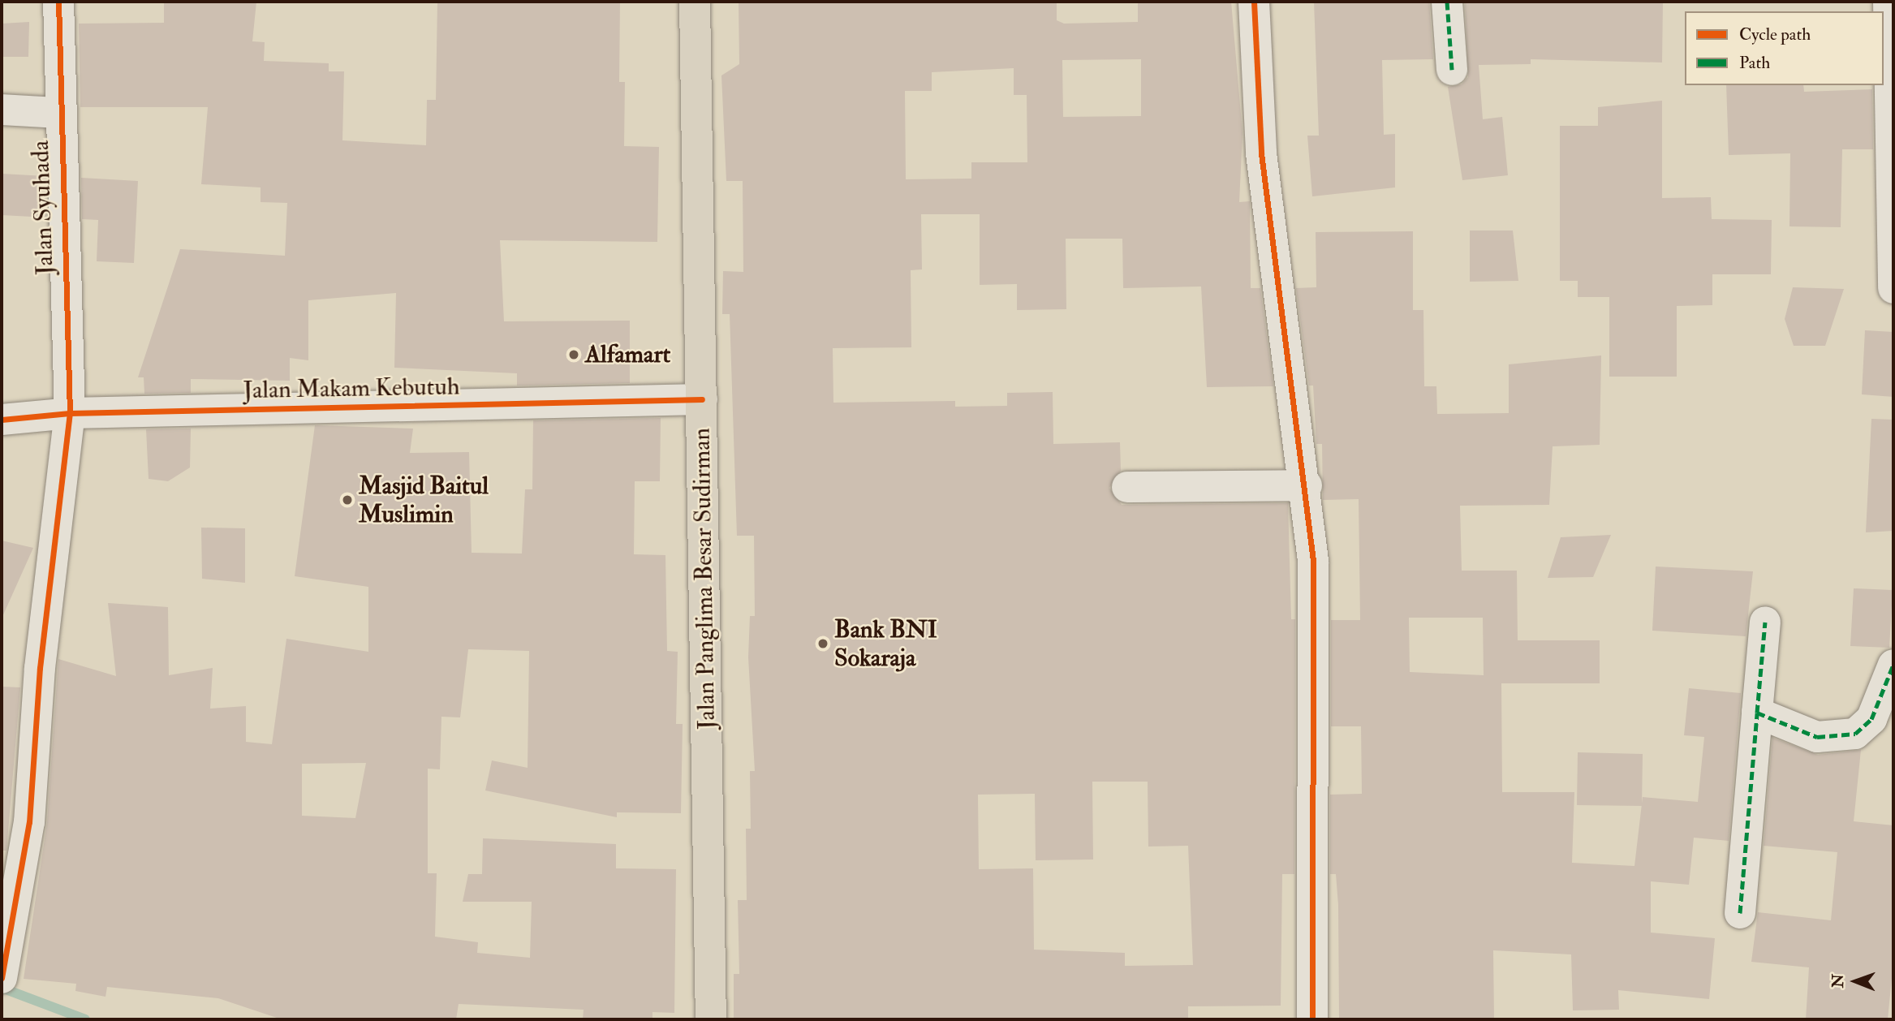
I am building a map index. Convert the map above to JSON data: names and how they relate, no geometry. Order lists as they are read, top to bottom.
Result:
{
  "streets": {
    "highway": ["Jalan Panglima Besar Sudirman"],
    "street": ["Jalan Syuhada", "Jalan Makam Kebutuh"]
  },
  "crossings": [
    ["Jalan Syuhada", "Jalan Makam Kebutuh"],
    ["Jalan Makam Kebutuh", "Jalan Panglima Besar Sudirman"]
  ],
  "places": ["Alfamart", "Masjid Baitul Muslimin", "Bank BNI Sokaraja"],
  "legend": ["Cycle path", "Path"],
  "north": "left"
}
